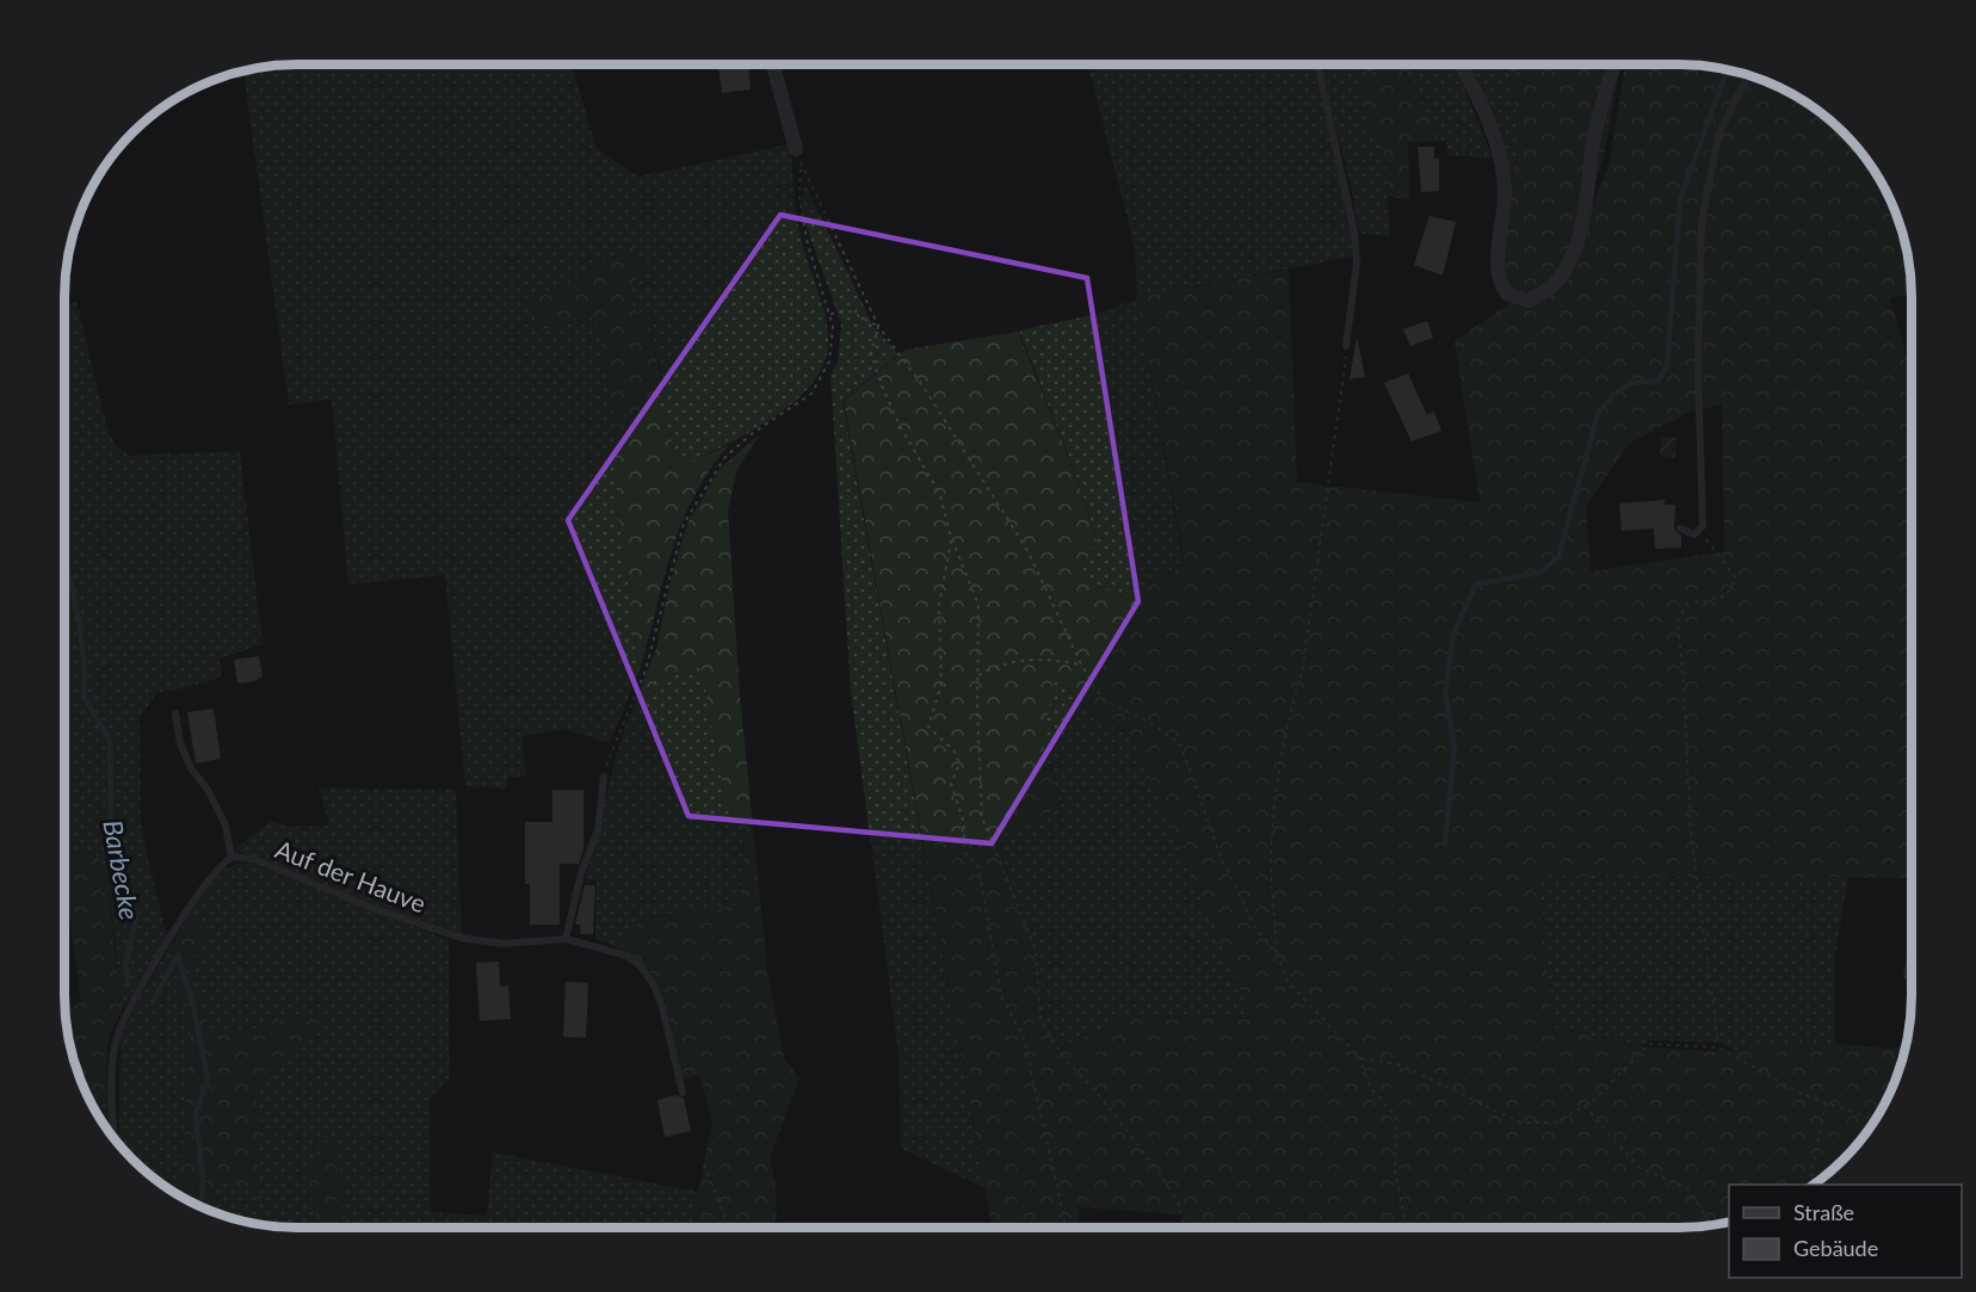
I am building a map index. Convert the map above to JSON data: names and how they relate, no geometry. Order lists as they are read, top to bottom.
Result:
{
  "streets": {
    "lane": ["Auf der Hauve"]
  },
  "water": ["Barbecke"],
  "legend": ["Straße", "Gebäude"]
}
